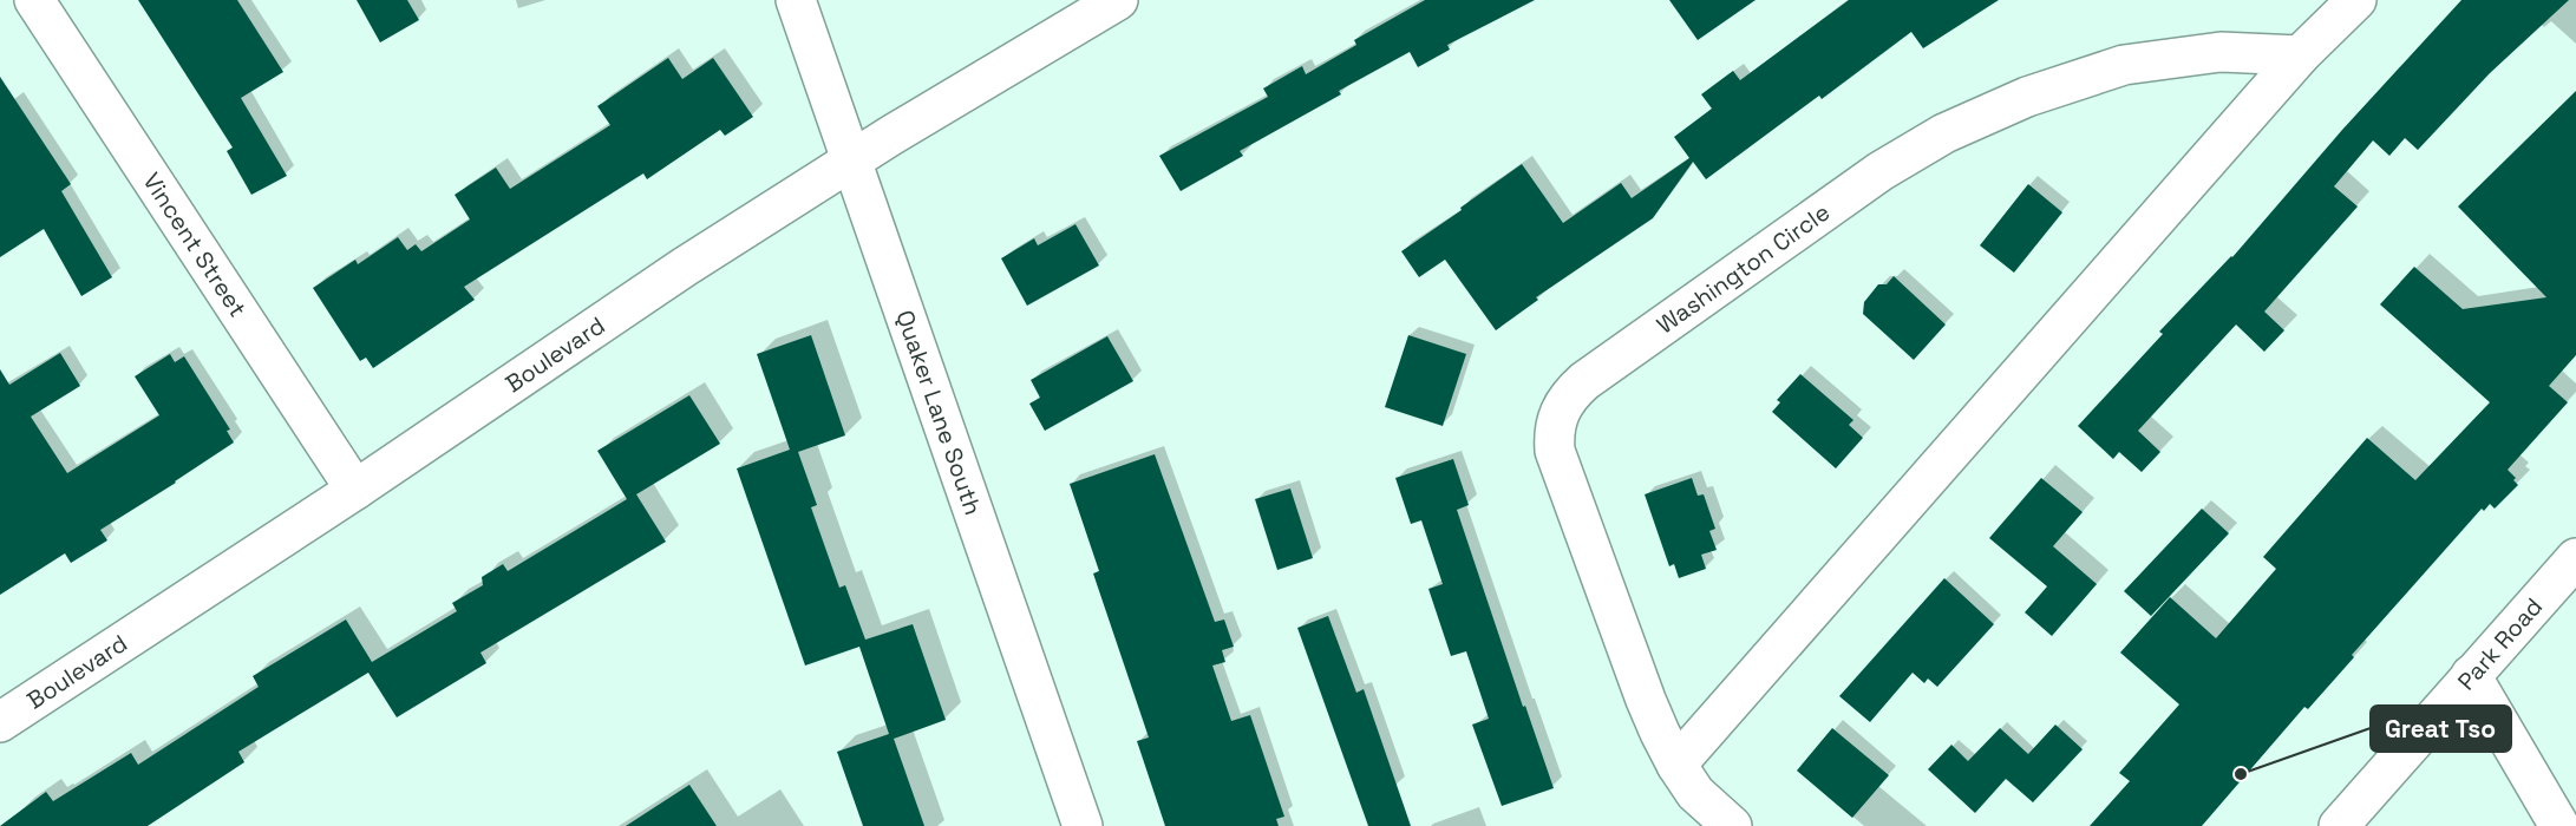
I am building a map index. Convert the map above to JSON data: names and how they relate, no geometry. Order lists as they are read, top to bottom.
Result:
{
  "streets": {
    "street": [
      "Vincent Street",
      "Washington Circle",
      "Boulevard",
      "Quaker Lane South",
      "Park Road"
    ]
  },
  "crossings": [
    ["Vincent Street", "Boulevard"],
    ["Boulevard", "Quaker Lane South"]
  ],
  "places": ["Great Tso"]
}
